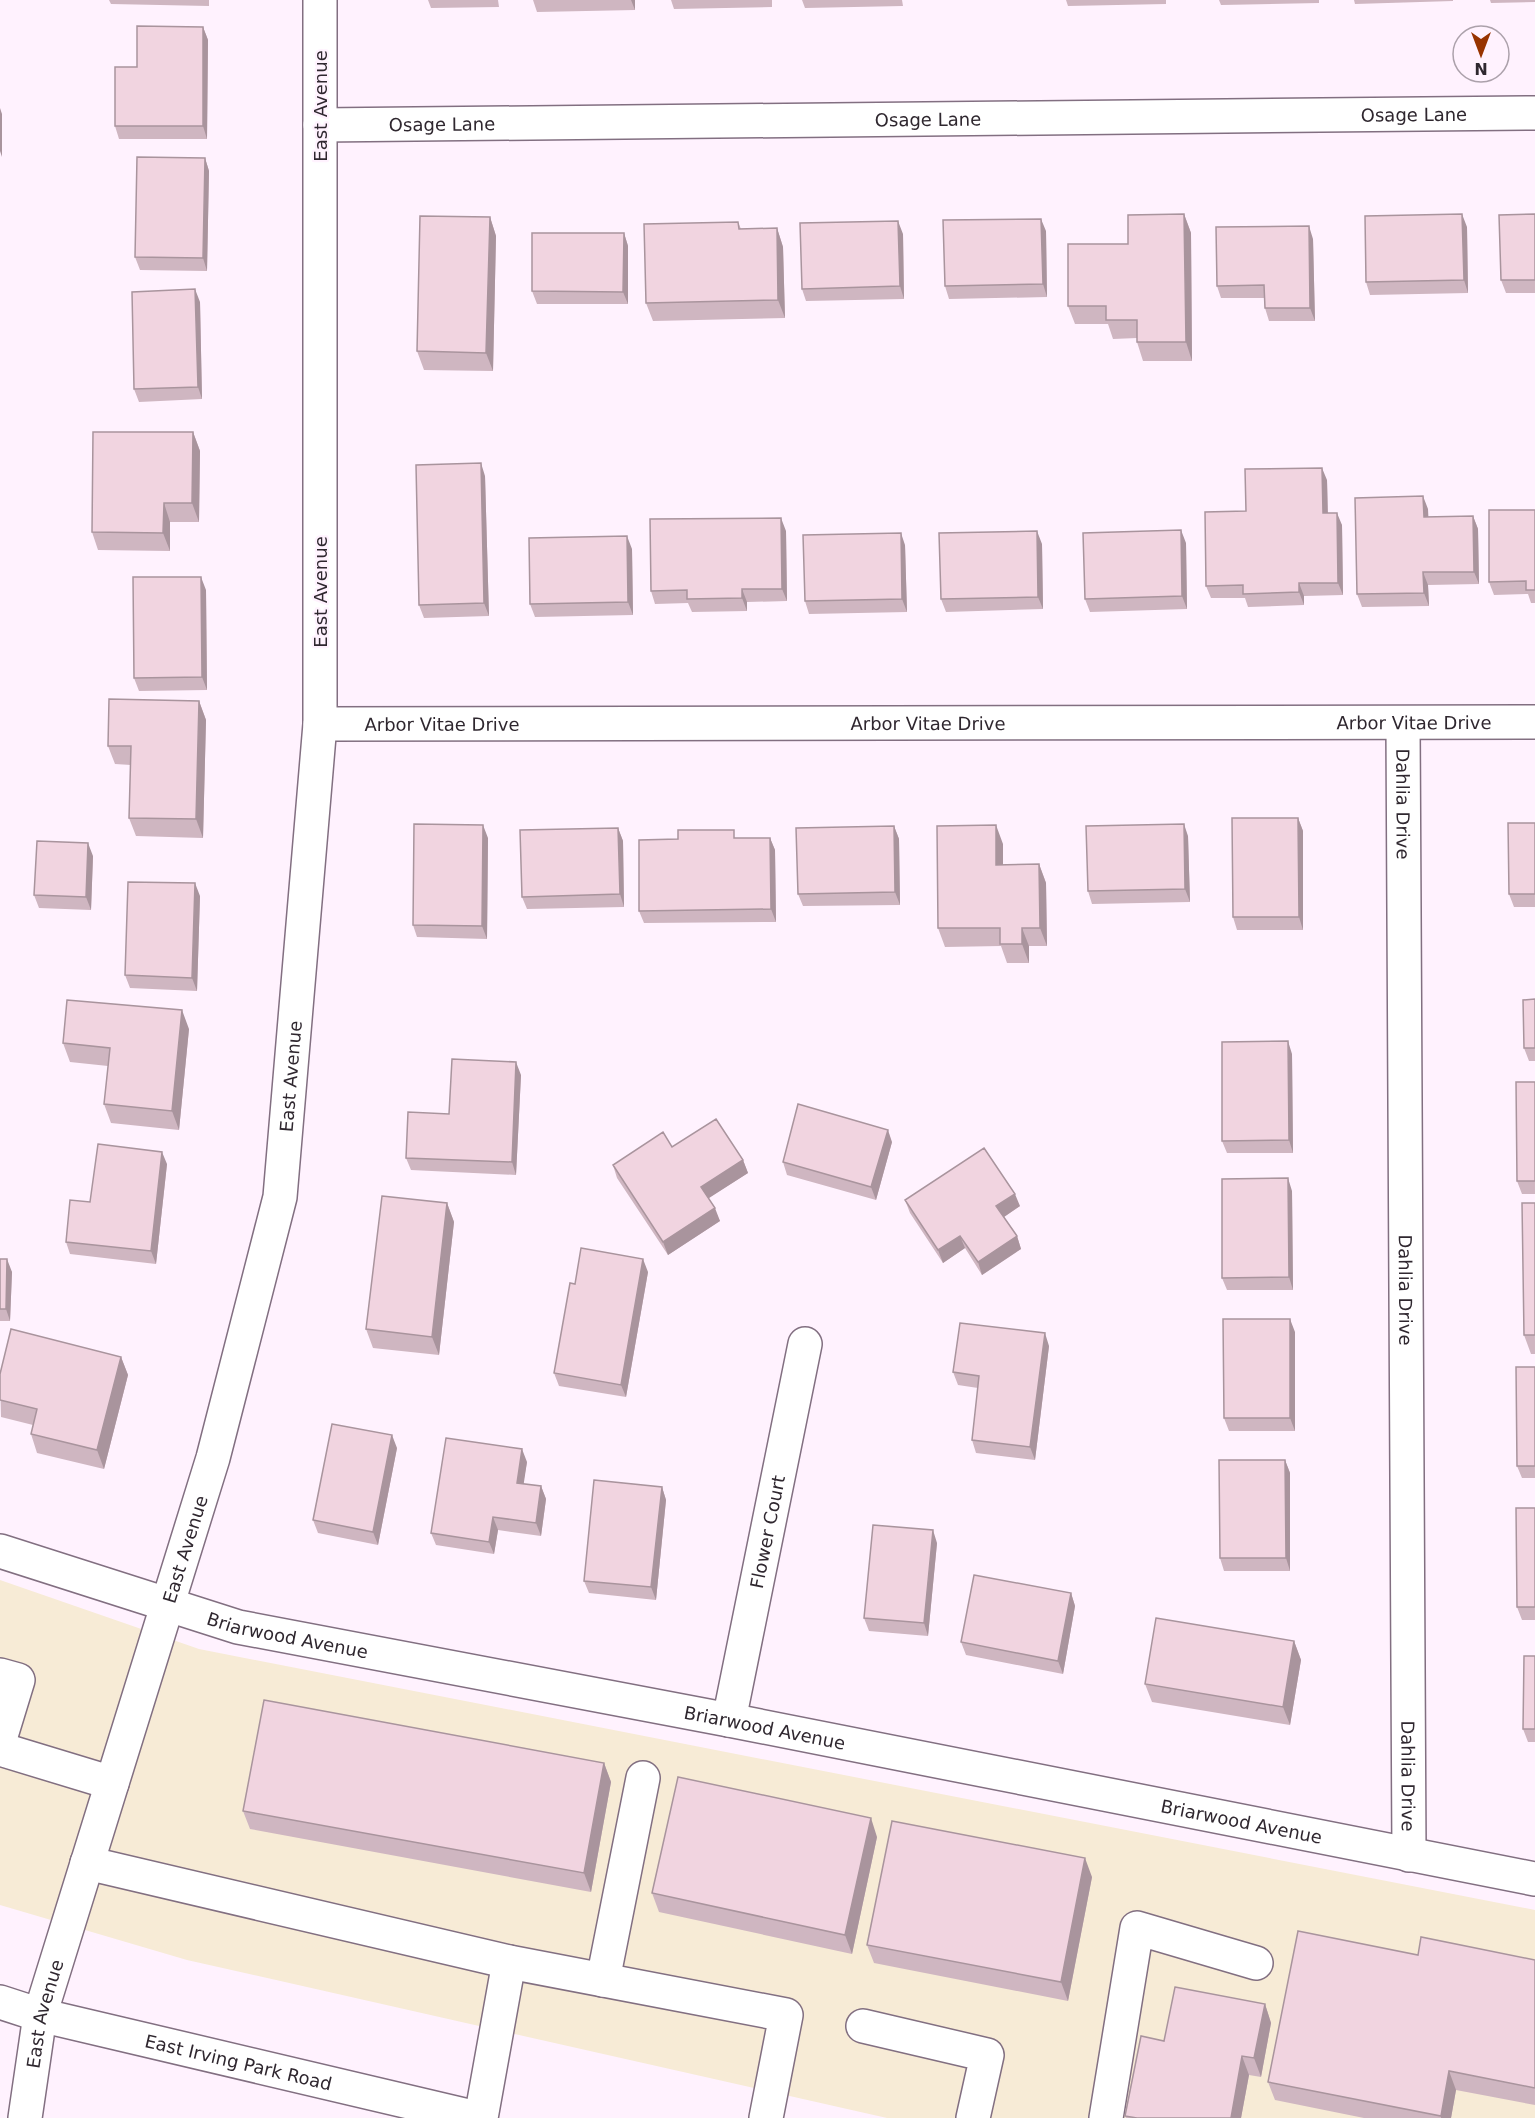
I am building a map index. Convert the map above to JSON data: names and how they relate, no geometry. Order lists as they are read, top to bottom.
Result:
{
  "streets": {
    "street": [
      "East Avenue",
      "Osage Lane",
      "Arbor Vitae Drive",
      "Dahlia Drive",
      "Flower Court",
      "Briarwood Avenue",
      "East Irving Park Road"
    ]
  },
  "crossings": [
    ["East Avenue", "Osage Lane"],
    ["East Avenue", "Arbor Vitae Drive"],
    ["East Avenue", "Briarwood Avenue"],
    ["East Avenue", "East Irving Park Road"],
    ["Arbor Vitae Drive", "Dahlia Drive"],
    ["Dahlia Drive", "Briarwood Avenue"],
    ["Flower Court", "Briarwood Avenue"]
  ],
  "north": "bottom"
}
